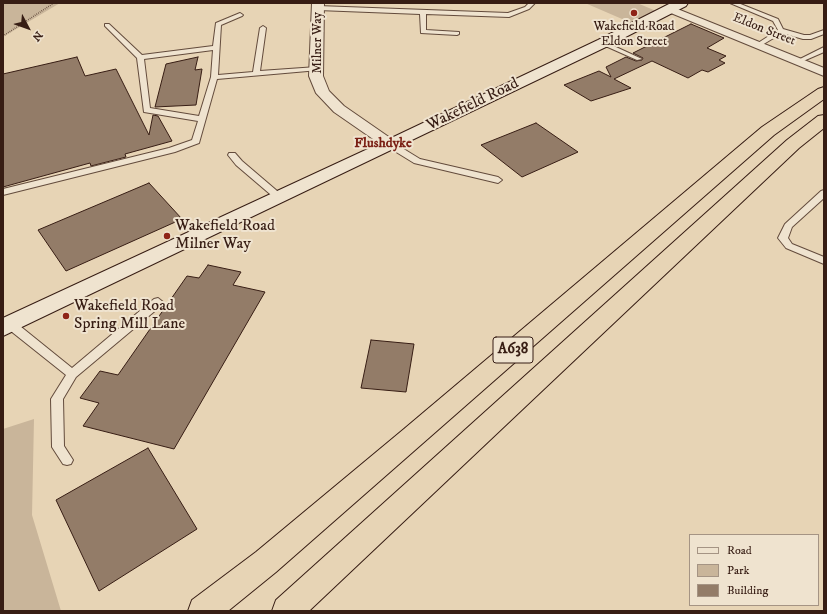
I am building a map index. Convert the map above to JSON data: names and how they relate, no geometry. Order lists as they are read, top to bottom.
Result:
{
  "streets": {
    "highway": ["A638"],
    "main road": ["Wakefield Road"],
    "street": ["Eldon Street", "Milner Way"]
  },
  "crossings": [
    ["Eldon Street", "Wakefield Road"],
    ["Milner Way", "Wakefield Road"]
  ],
  "districts": ["Flushdyke"],
  "places": ["Wakefield Road Eldon Street", "Wakefield Road Milner Way", "Wakefield Road Spring Mill Lane"],
  "legend": ["Road", "Park", "Building"],
  "north": "bottom right"
}
